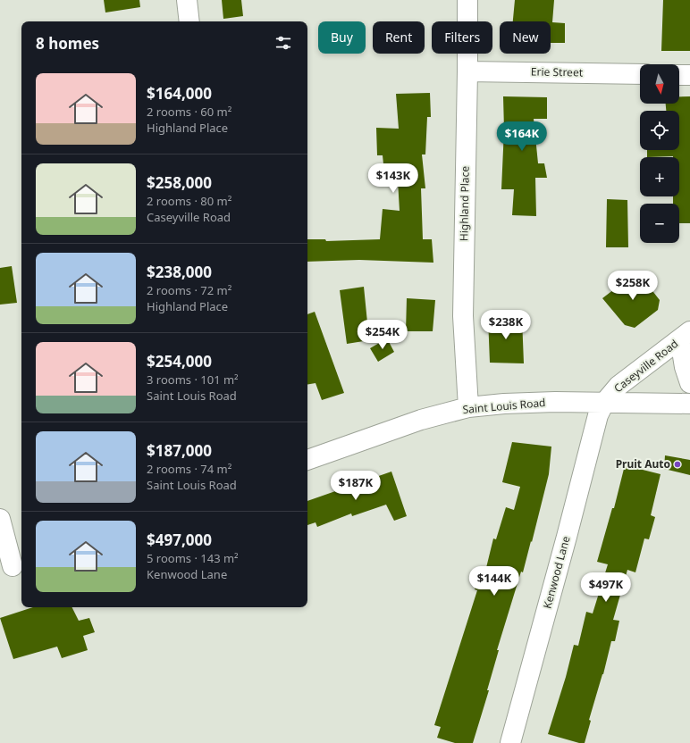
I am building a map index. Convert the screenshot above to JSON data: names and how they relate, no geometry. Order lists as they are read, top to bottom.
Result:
{
  "streets": {
    "street": [
      "Erie Street",
      "Highland Place",
      "Caseyville Road",
      "Saint Louis Road",
      "Kenwood Lane"
    ]
  },
  "crossings": [
    ["Erie Street", "Highland Place"],
    ["Highland Place", "Saint Louis Road"],
    ["Caseyville Road", "Saint Louis Road"],
    ["Caseyville Road", "Kenwood Lane"],
    ["Saint Louis Road", "Kenwood Lane"]
  ],
  "places": ["Pruit Auto"],
  "north": "bottom",
  "page": {
    "chip": [
      "Buy",
      "Rent",
      "Filters",
      "New"
    ],
    "heading": "8 homes",
    "map_buttons": ["+", "−"],
    "list": [
      {
        "name": "$164,000",
        "note": "2 rooms · 60 m² · Highland Place"
      },
      {
        "name": "$258,000",
        "note": "2 rooms · 80 m² · Caseyville Road"
      },
      {
        "name": "$238,000",
        "note": "2 rooms · 72 m² · Highland Place"
      },
      {
        "name": "$254,000",
        "note": "3 rooms · 101 m² · Saint Louis Road"
      },
      {
        "name": "$187,000",
        "note": "2 rooms · 74 m² · Saint Louis Road"
      },
      {
        "name": "$497,000",
        "note": "5 rooms · 143 m² · Kenwood Lane"
      }
    ],
    "price": [
      "$164K",
      "$143K",
      "$258K",
      "$238K",
      "$254K",
      "$187K",
      "$144K",
      "$497K"
    ]
  }
}
